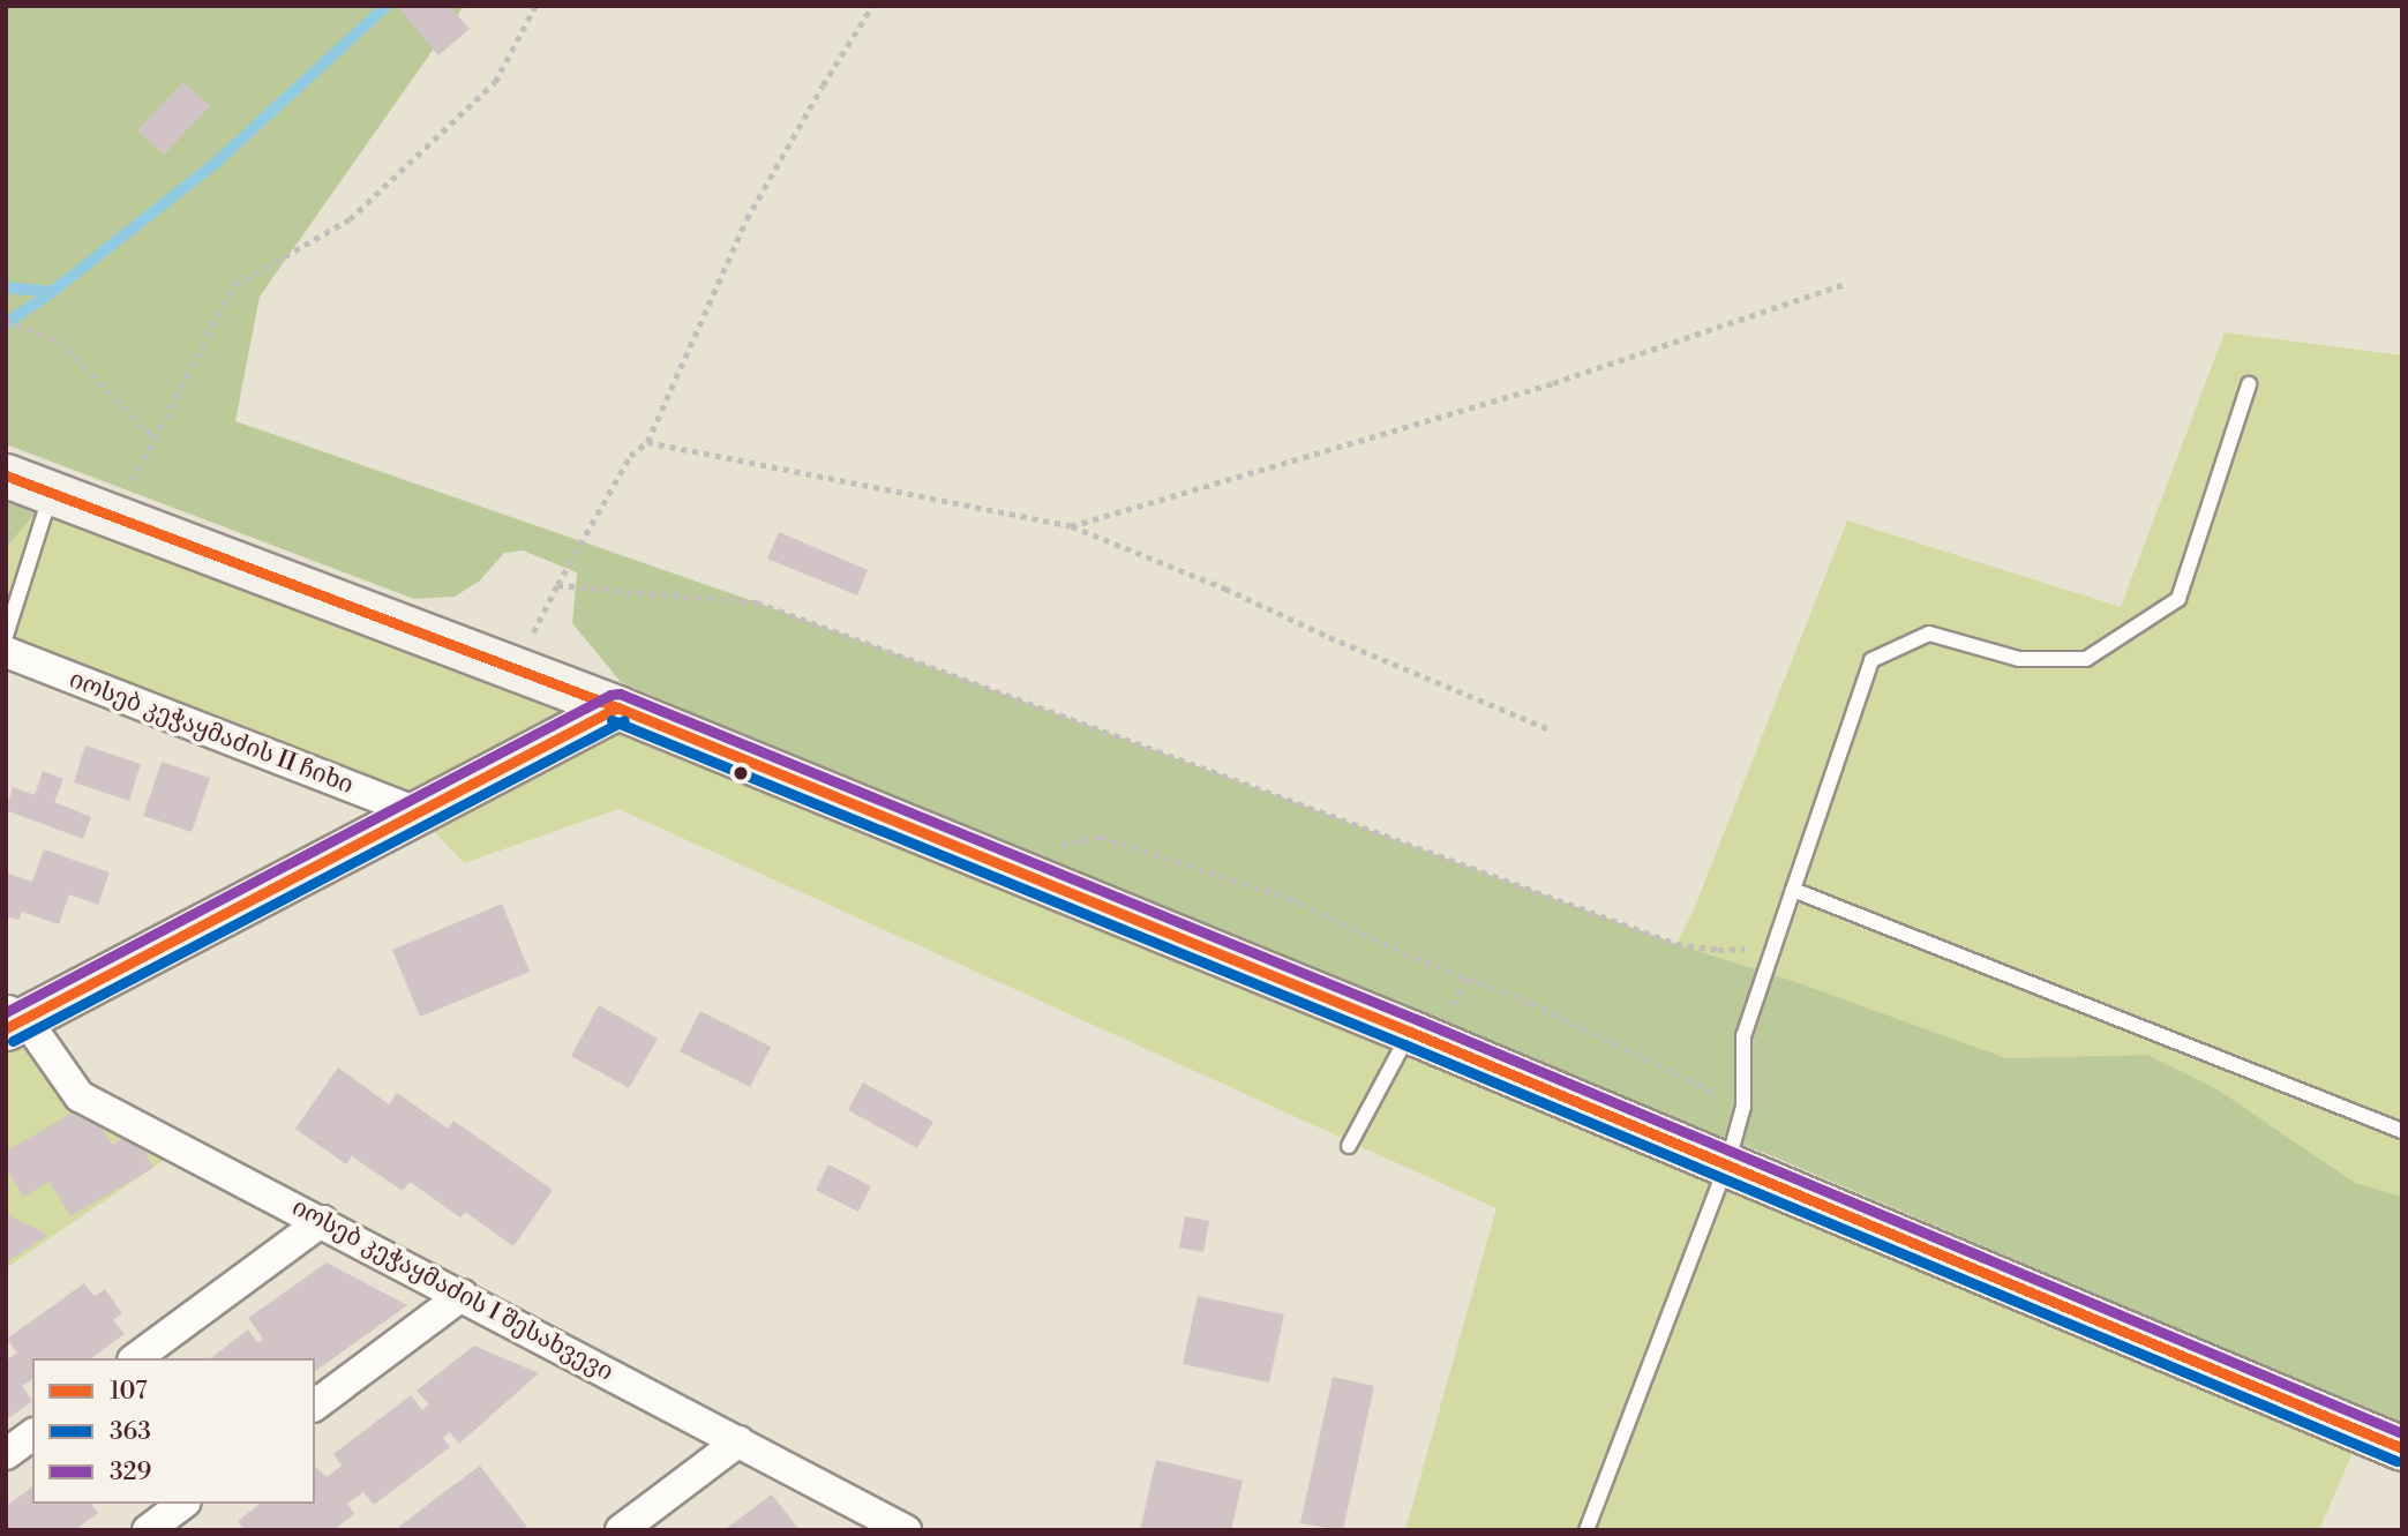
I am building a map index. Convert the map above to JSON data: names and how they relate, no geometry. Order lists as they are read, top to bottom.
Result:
{
  "streets": {
    "street": ["იოსებ კეჭაყმაძის II ჩიხი", "იოსებ კეჭაყმაძის I შესახვევი"]
  },
  "lines": ["transit line 107", "transit line 329", "transit line 363"],
  "legend": ["107", "363", "329"]
}
